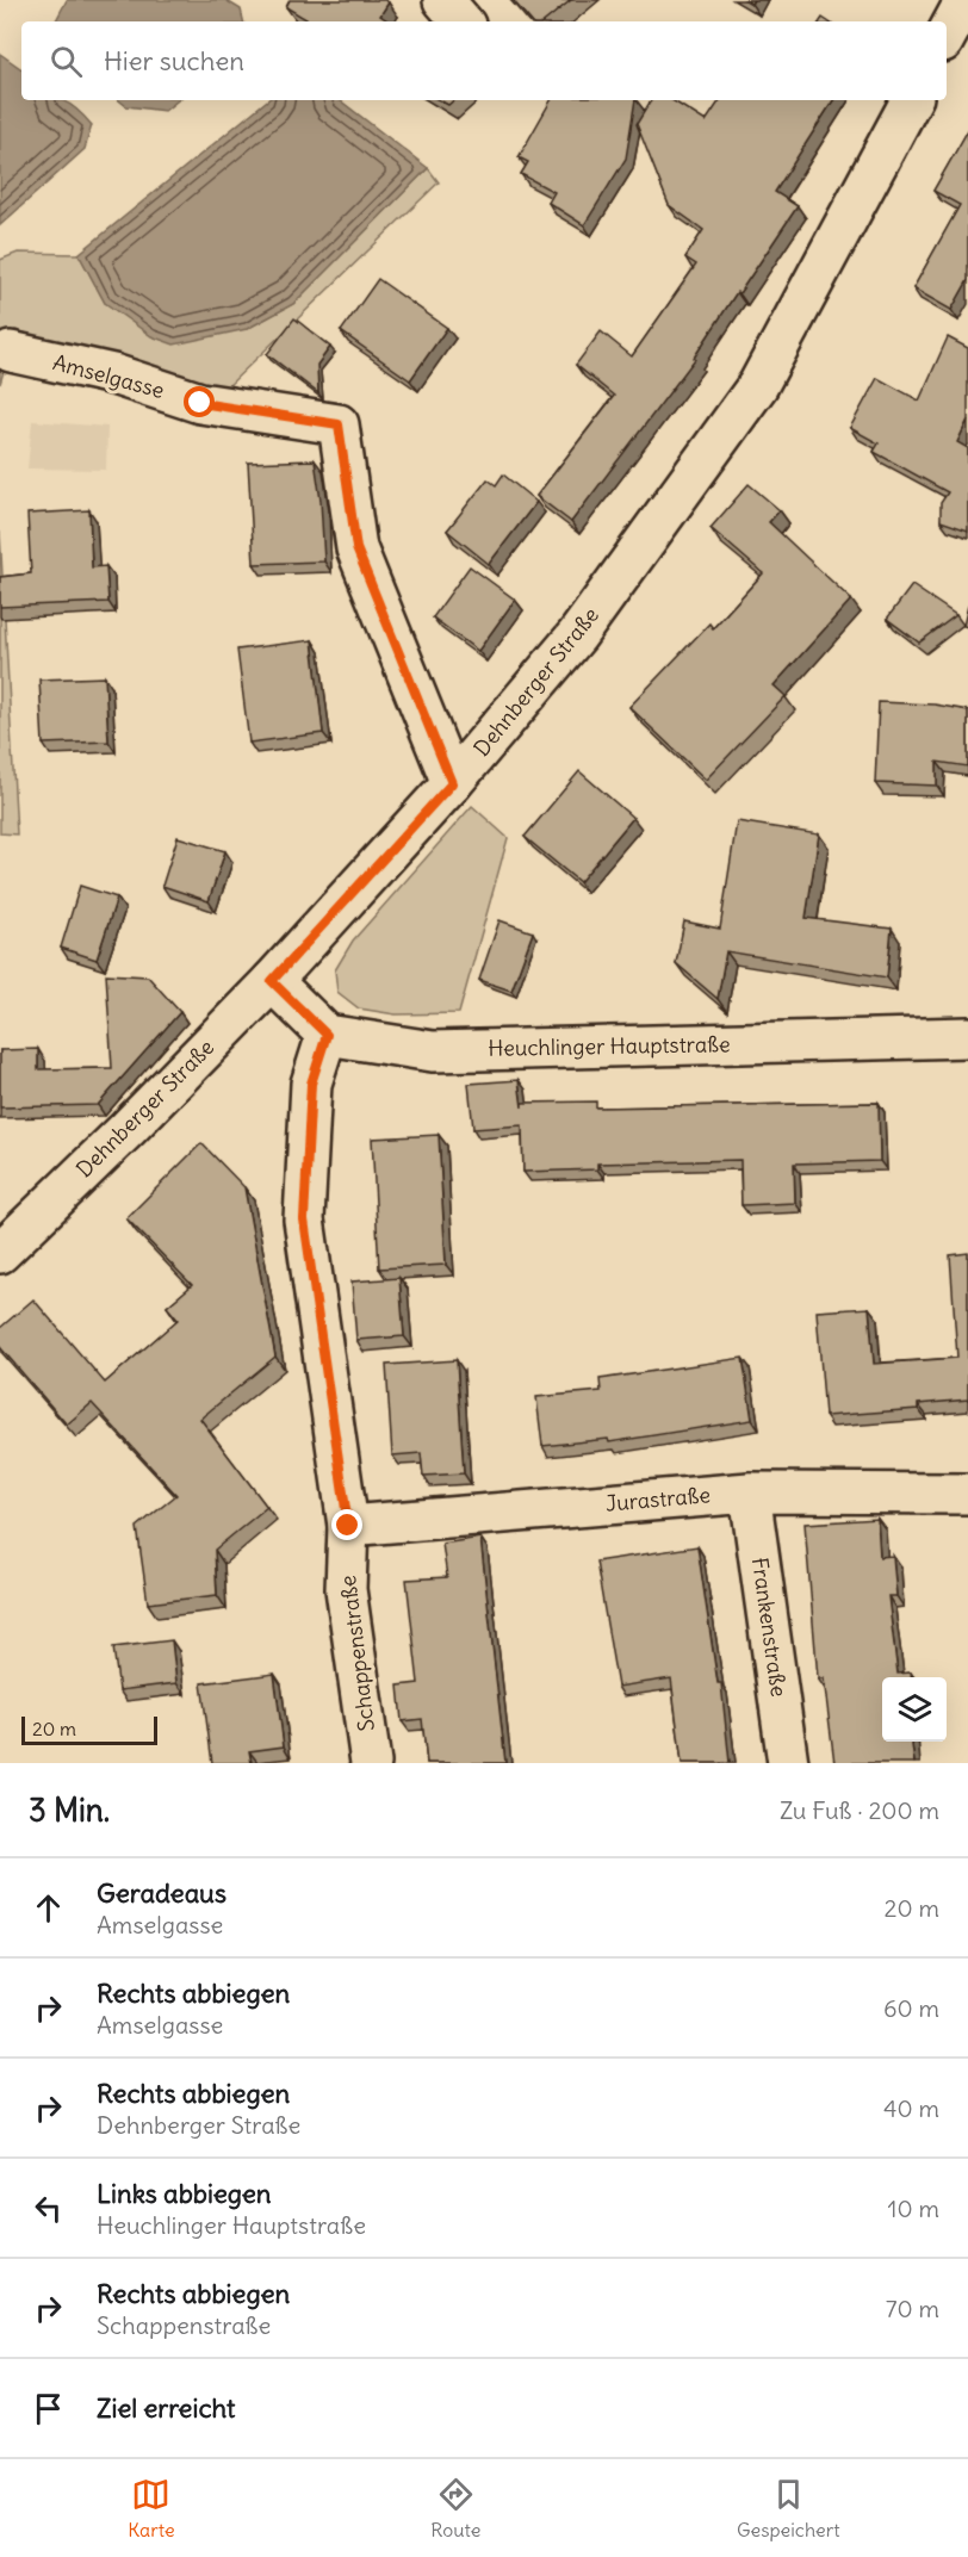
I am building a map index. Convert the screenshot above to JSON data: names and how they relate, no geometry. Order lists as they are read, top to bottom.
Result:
{
  "streets": {
    "street": [
      "Amselgasse",
      "Dehnberger Straße",
      "Heuchlinger Hauptstraße",
      "Jurastraße",
      "Frankenstraße",
      "Schappenstraße"
    ]
  },
  "crossings": [
    ["Amselgasse", "Dehnberger Straße"],
    ["Heuchlinger Hauptstraße", "Schappenstraße"],
    ["Jurastraße", "Frankenstraße"],
    ["Jurastraße", "Schappenstraße"]
  ],
  "scale_bar": "20 m",
  "page": {
    "search": "Hier suchen",
    "scale": "20 m",
    "heading": ["3 Min.", "Zu Fuß · 200 m"],
    "list": [
      ["Geradeaus", "Amselgasse", "20 m"],
      ["Rechts abbiegen", "Amselgasse", "60 m"],
      ["Rechts abbiegen", "Dehnberger Straße", "40 m"],
      ["Links abbiegen", "Heuchlinger Hauptstraße", "10 m"],
      ["Rechts abbiegen", "Schappenstraße", "70 m"],
      "Ziel erreicht"
    ],
    "nav": ["Karte", "Route", "Gespeichert"]
  }
}
